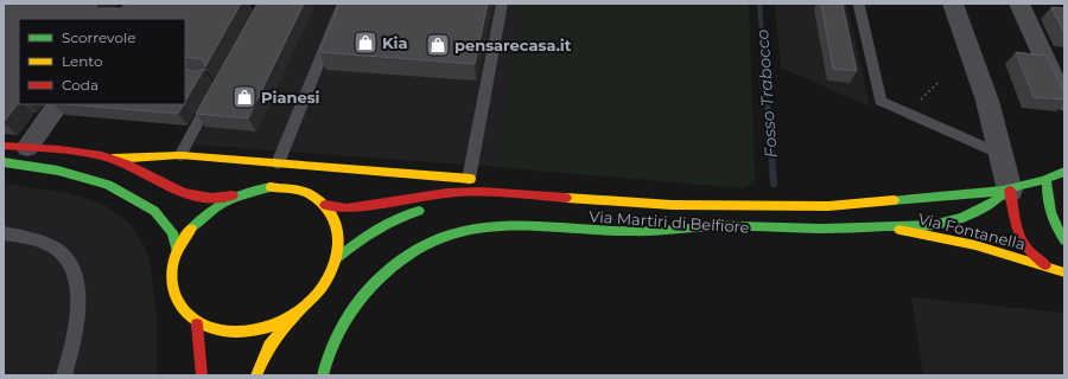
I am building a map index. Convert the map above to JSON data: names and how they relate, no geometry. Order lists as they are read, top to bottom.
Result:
{
  "streets": {
    "main road": ["Via Martiri di Belfiore", "Via Fontanella"]
  },
  "crossings": [
    ["Via Martiri di Belfiore", "Via Fontanella"]
  ],
  "water": ["Fosso Trabocco"],
  "places": {
    "shop": ["Kia", "pensarecasa.it", "Pianesi"]
  },
  "legend": ["Scorrevole", "Lento", "Coda"]
}
